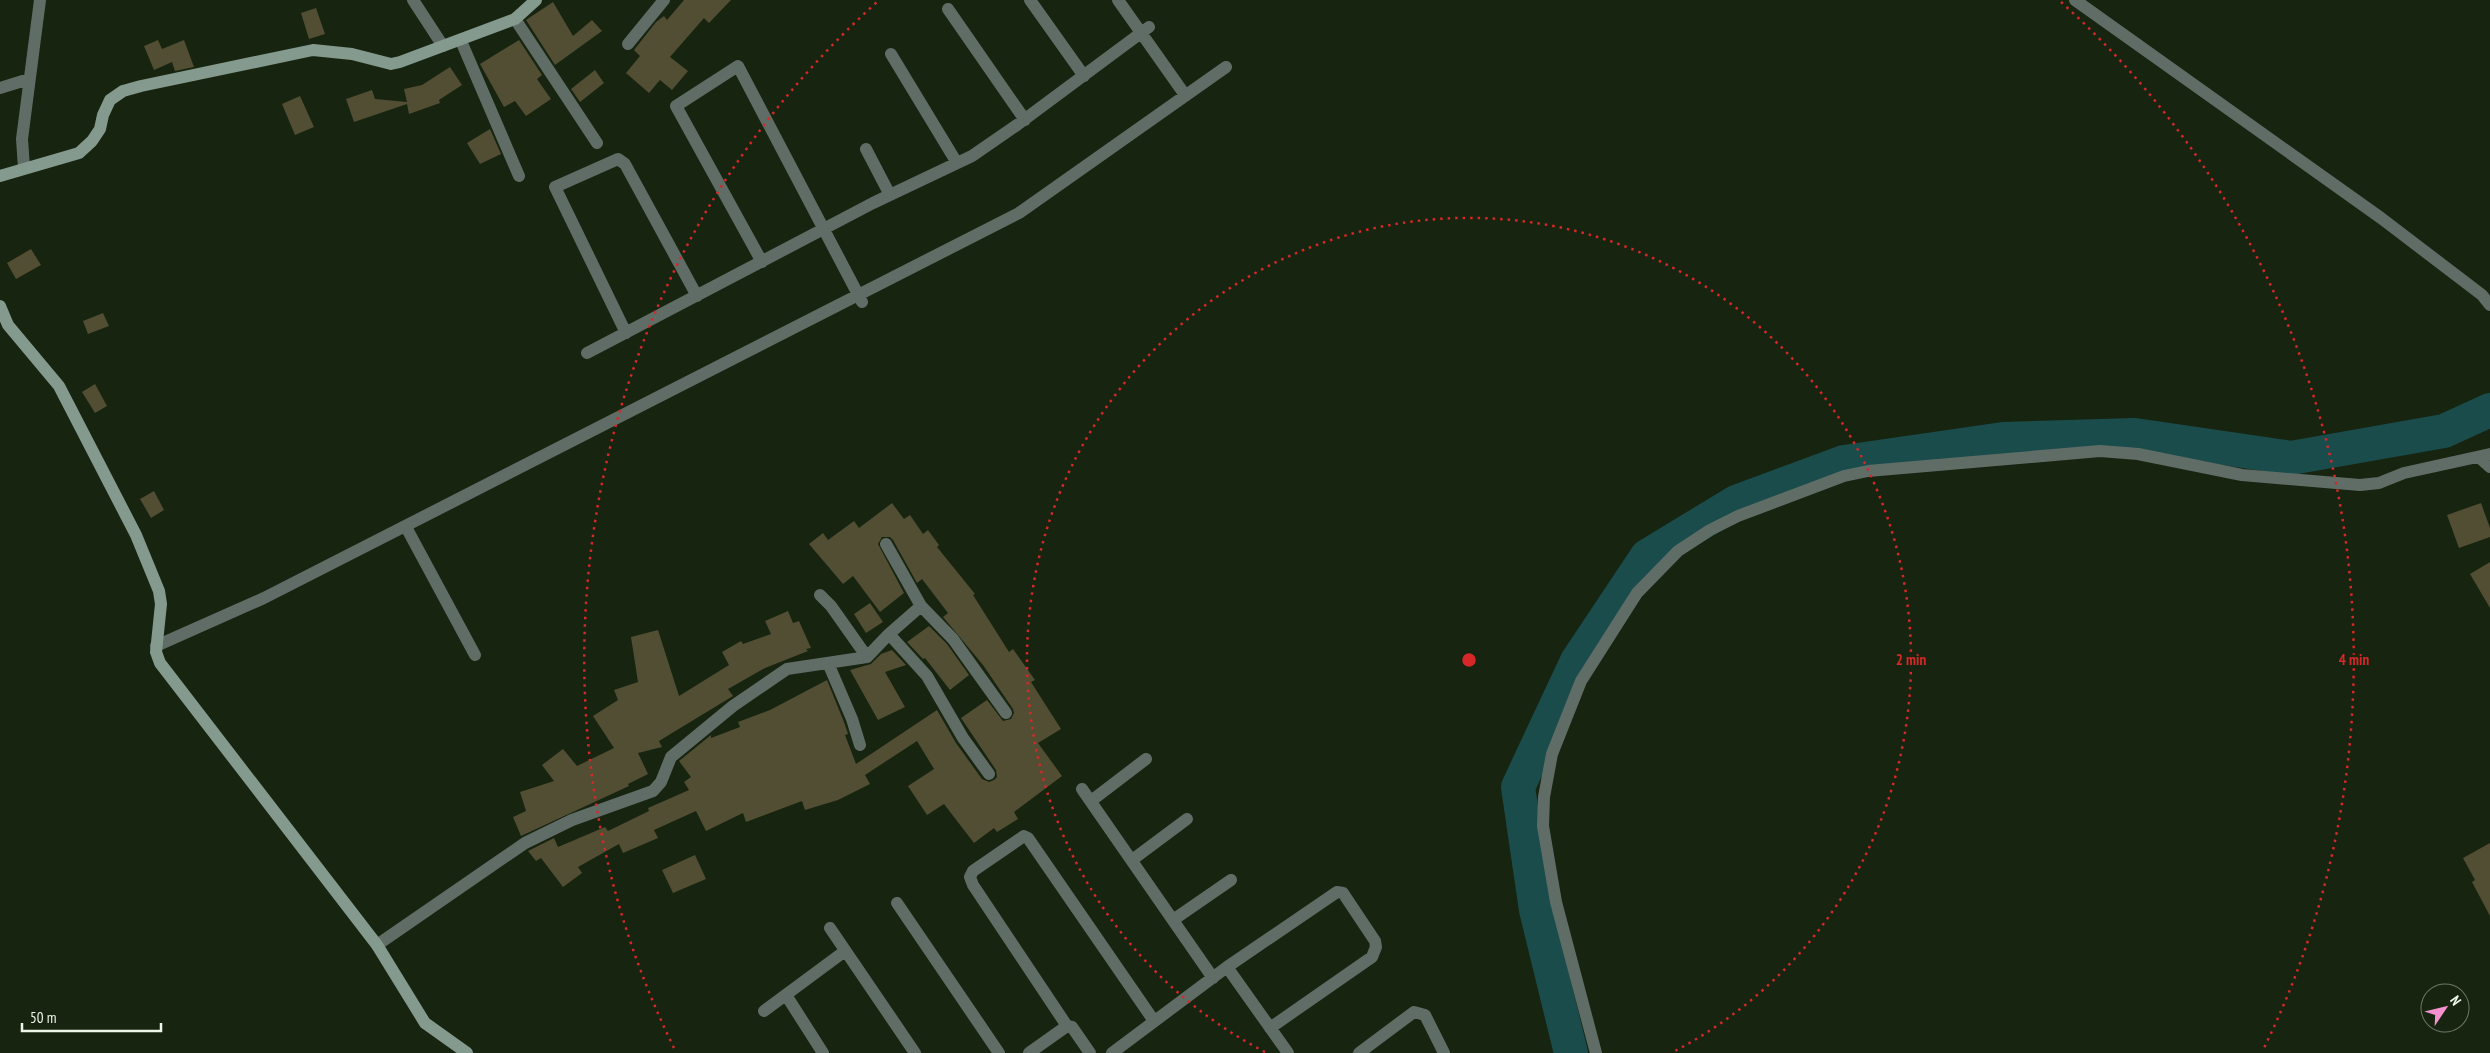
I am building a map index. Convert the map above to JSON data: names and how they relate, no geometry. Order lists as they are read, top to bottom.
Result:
{
  "scale_bar": "50 m",
  "north": "top right",
  "rings": ["2 min", "4 min"]
}
